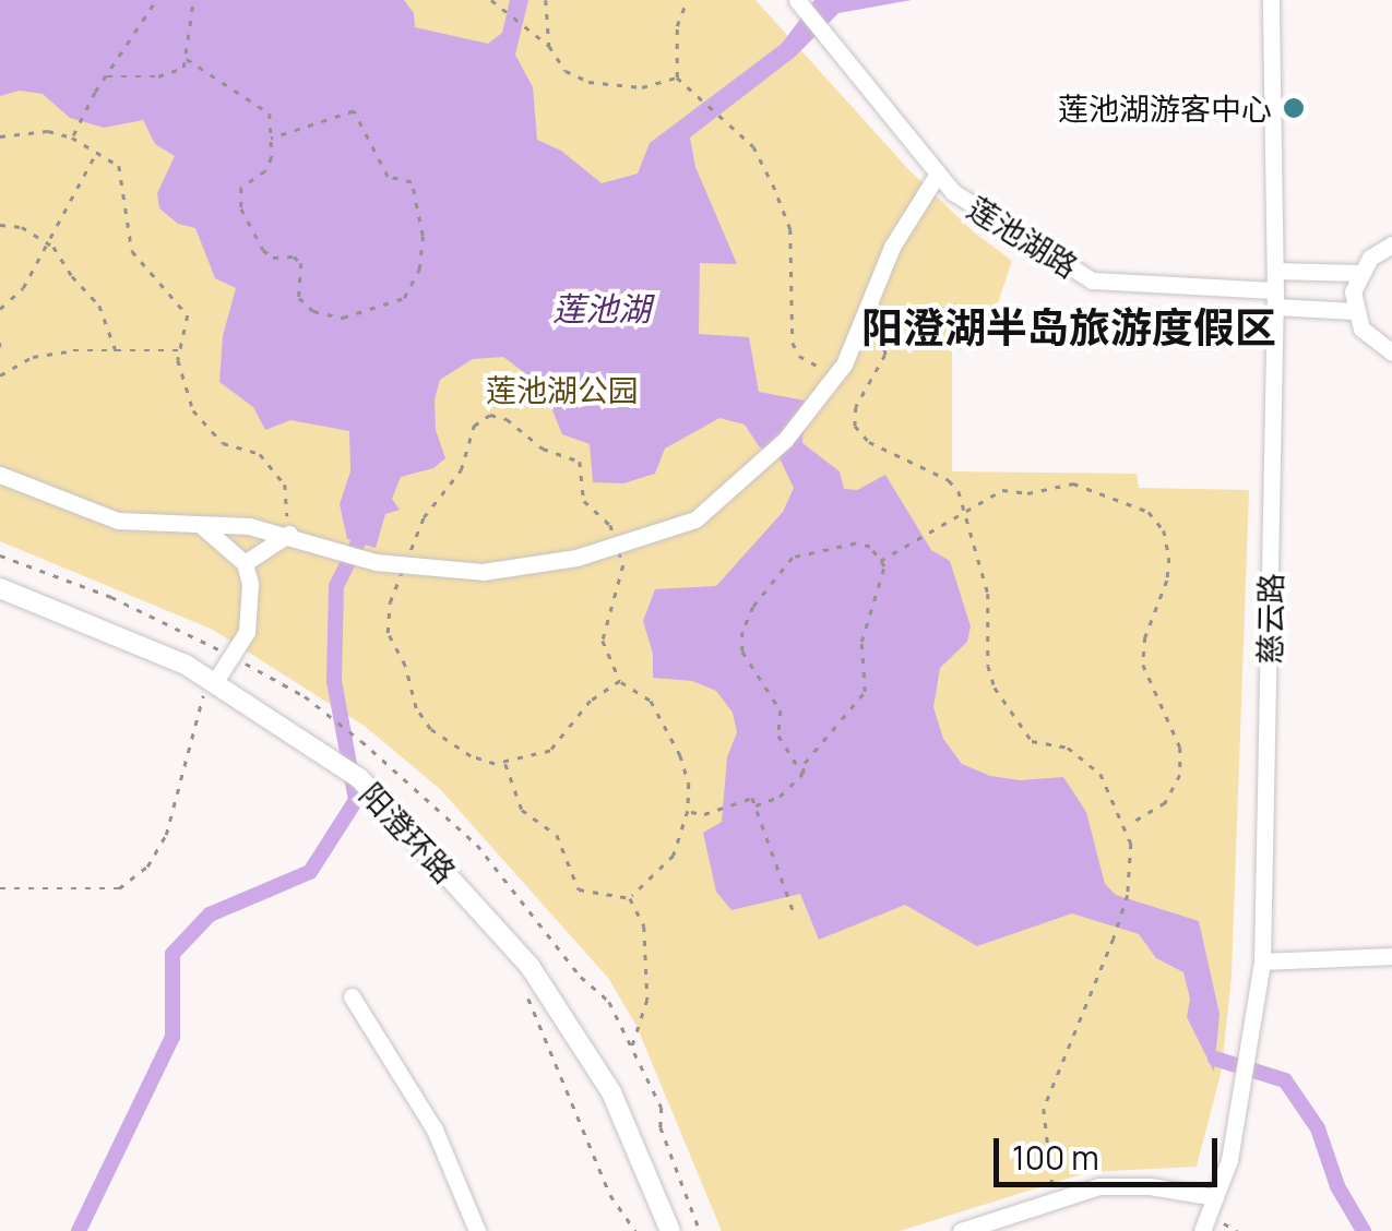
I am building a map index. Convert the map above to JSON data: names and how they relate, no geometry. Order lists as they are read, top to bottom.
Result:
{
  "streets": {
    "main road": ["阳澄环路"],
    "street": ["莲池湖路", "慈云路"]
  },
  "crossings": [
    ["莲池湖路", "慈云路"]
  ],
  "districts": ["阳澄湖半岛旅游度假区"],
  "water": ["莲池湖"],
  "parks": ["莲池湖公园"],
  "places": ["莲池湖游客中心"],
  "scale_bar": "100 m"
}
